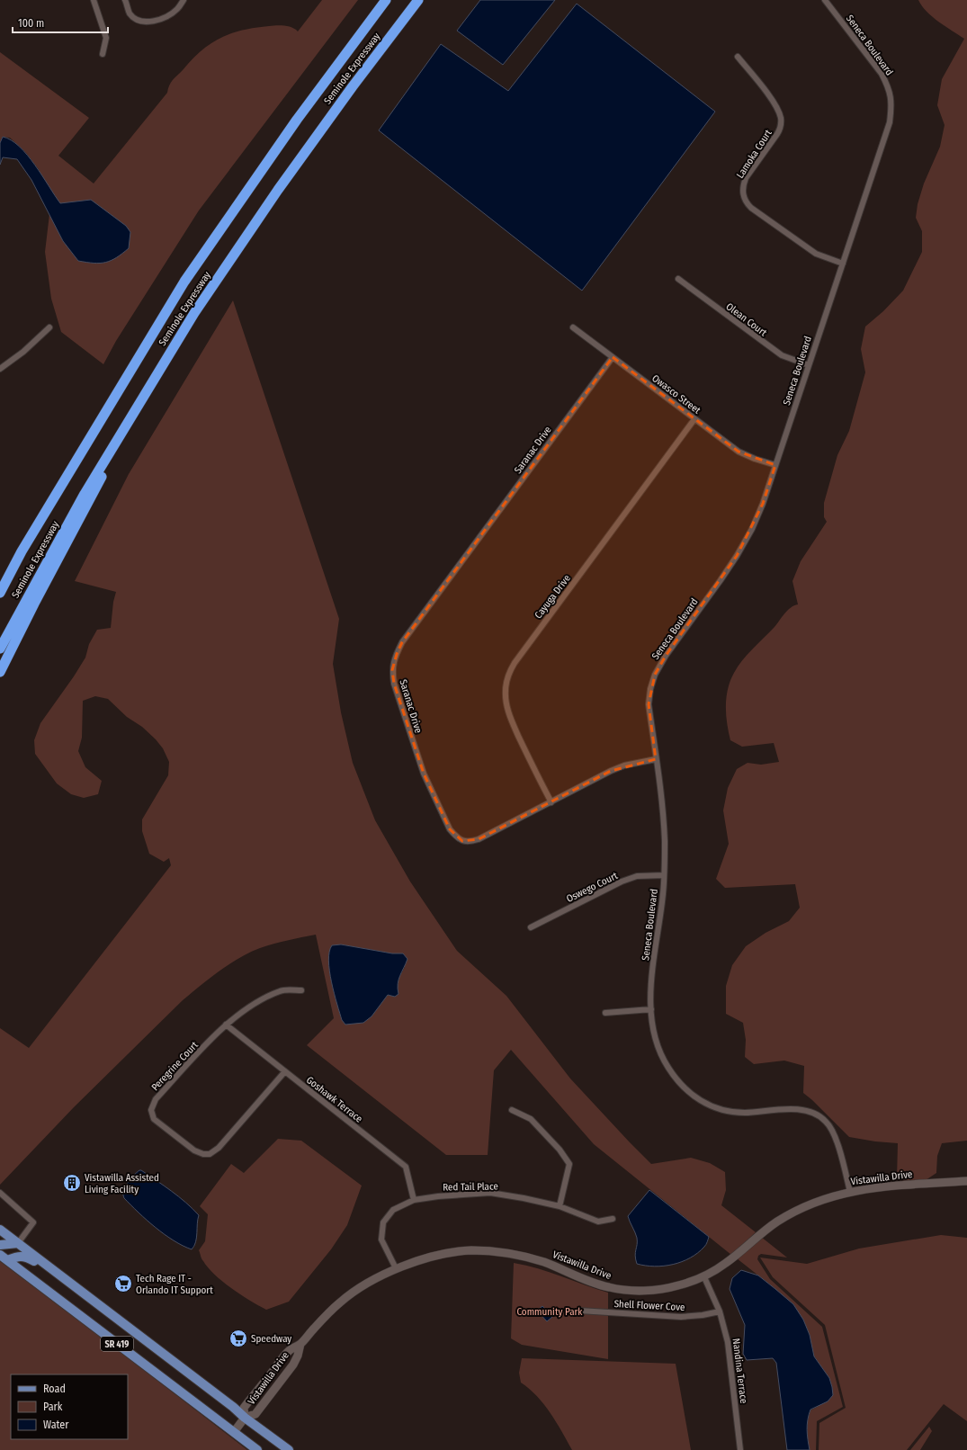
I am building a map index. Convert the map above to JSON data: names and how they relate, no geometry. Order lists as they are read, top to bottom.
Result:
{
  "streets": {
    "highway": ["Seminole Expressway"],
    "main road": ["SR 419"],
    "street": [
      "Seneca Boulevard",
      "Lamoka Court",
      "Olean Court",
      "Owasco Street",
      "Saranac Drive",
      "Cayuga Drive",
      "Oswego Court",
      "Peregrine Court",
      "Goshawk Terrace",
      "Vistawilla Drive",
      "Red Tail Place",
      "Shell Flower Cove",
      "Nandina Terrace"
    ]
  },
  "crossings": [
    ["Seneca Boulevard", "Lamoka Court"],
    ["Seneca Boulevard", "Olean Court"],
    ["Seneca Boulevard", "Owasco Street"],
    ["Seneca Boulevard", "Saranac Drive"],
    ["Seneca Boulevard", "Oswego Court"],
    ["Seneca Boulevard", "Vistawilla Drive"],
    ["Owasco Street", "Saranac Drive"],
    ["Owasco Street", "Cayuga Drive"],
    ["Saranac Drive", "Cayuga Drive"],
    ["Peregrine Court", "Goshawk Terrace"],
    ["Goshawk Terrace", "Red Tail Place"],
    ["Vistawilla Drive", "Red Tail Place"],
    ["Vistawilla Drive", "SR 419"],
    ["Vistawilla Drive", "Nandina Terrace"],
    ["Shell Flower Cove", "Nandina Terrace"]
  ],
  "parks": ["Community Park"],
  "places": {
    "building": ["Vistawilla Assisted Living Facility"],
    "supermarket": ["Tech Rage IT - Orlando IT Support", "Speedway"]
  },
  "legend": ["Road", "Park", "Water"],
  "scale_bar": "100 m"
}
